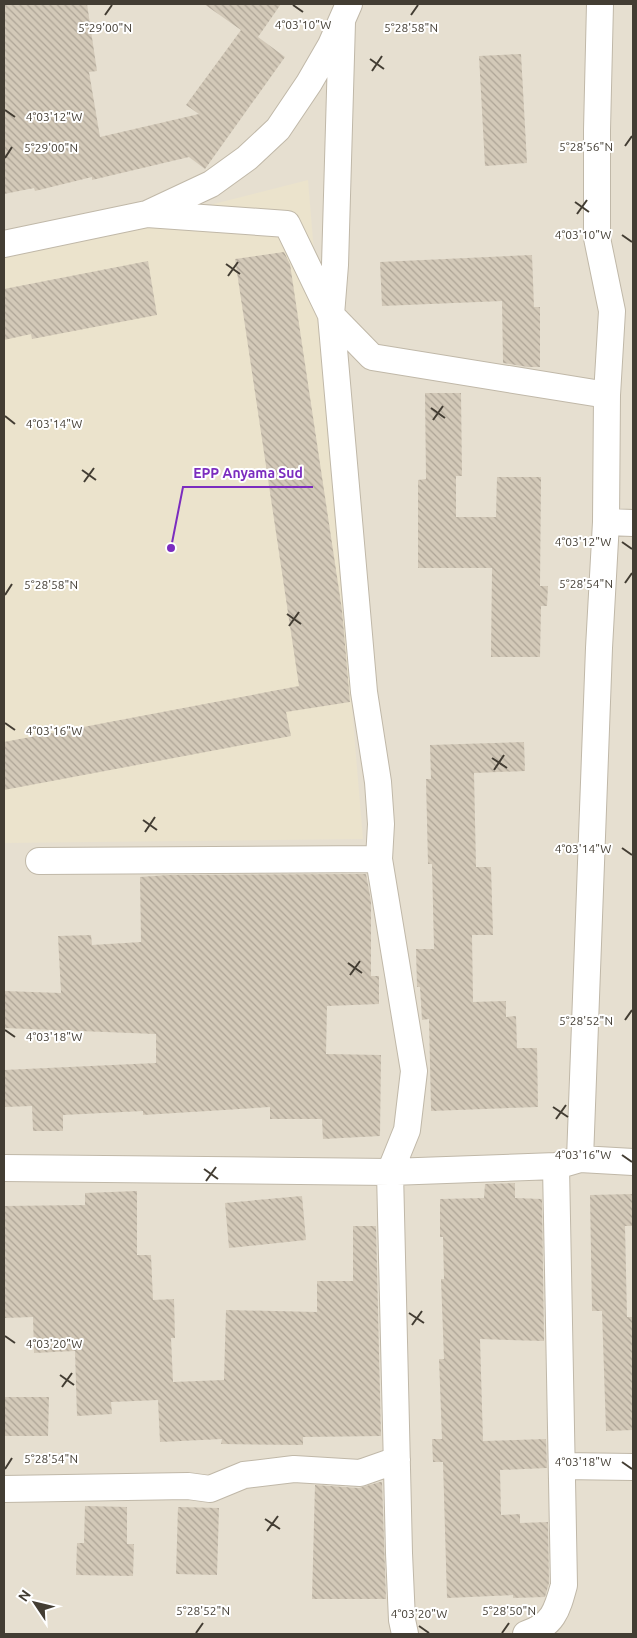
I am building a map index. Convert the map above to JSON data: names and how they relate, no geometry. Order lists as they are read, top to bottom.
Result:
{
  "places": ["EPP Anyama Sud"],
  "north": "top left",
  "coordinates": [
    "4°03'10\"W",
    "5°29'00\"N",
    "5°28'58\"N",
    "4°03'12\"W",
    "5°28'56\"N",
    "4°03'14\"W",
    "5°28'54\"N",
    "4°03'16\"W",
    "5°28'52\"N",
    "4°03'18\"W",
    "4°03'20\"W",
    "5°28'50\"N"
  ]
}
